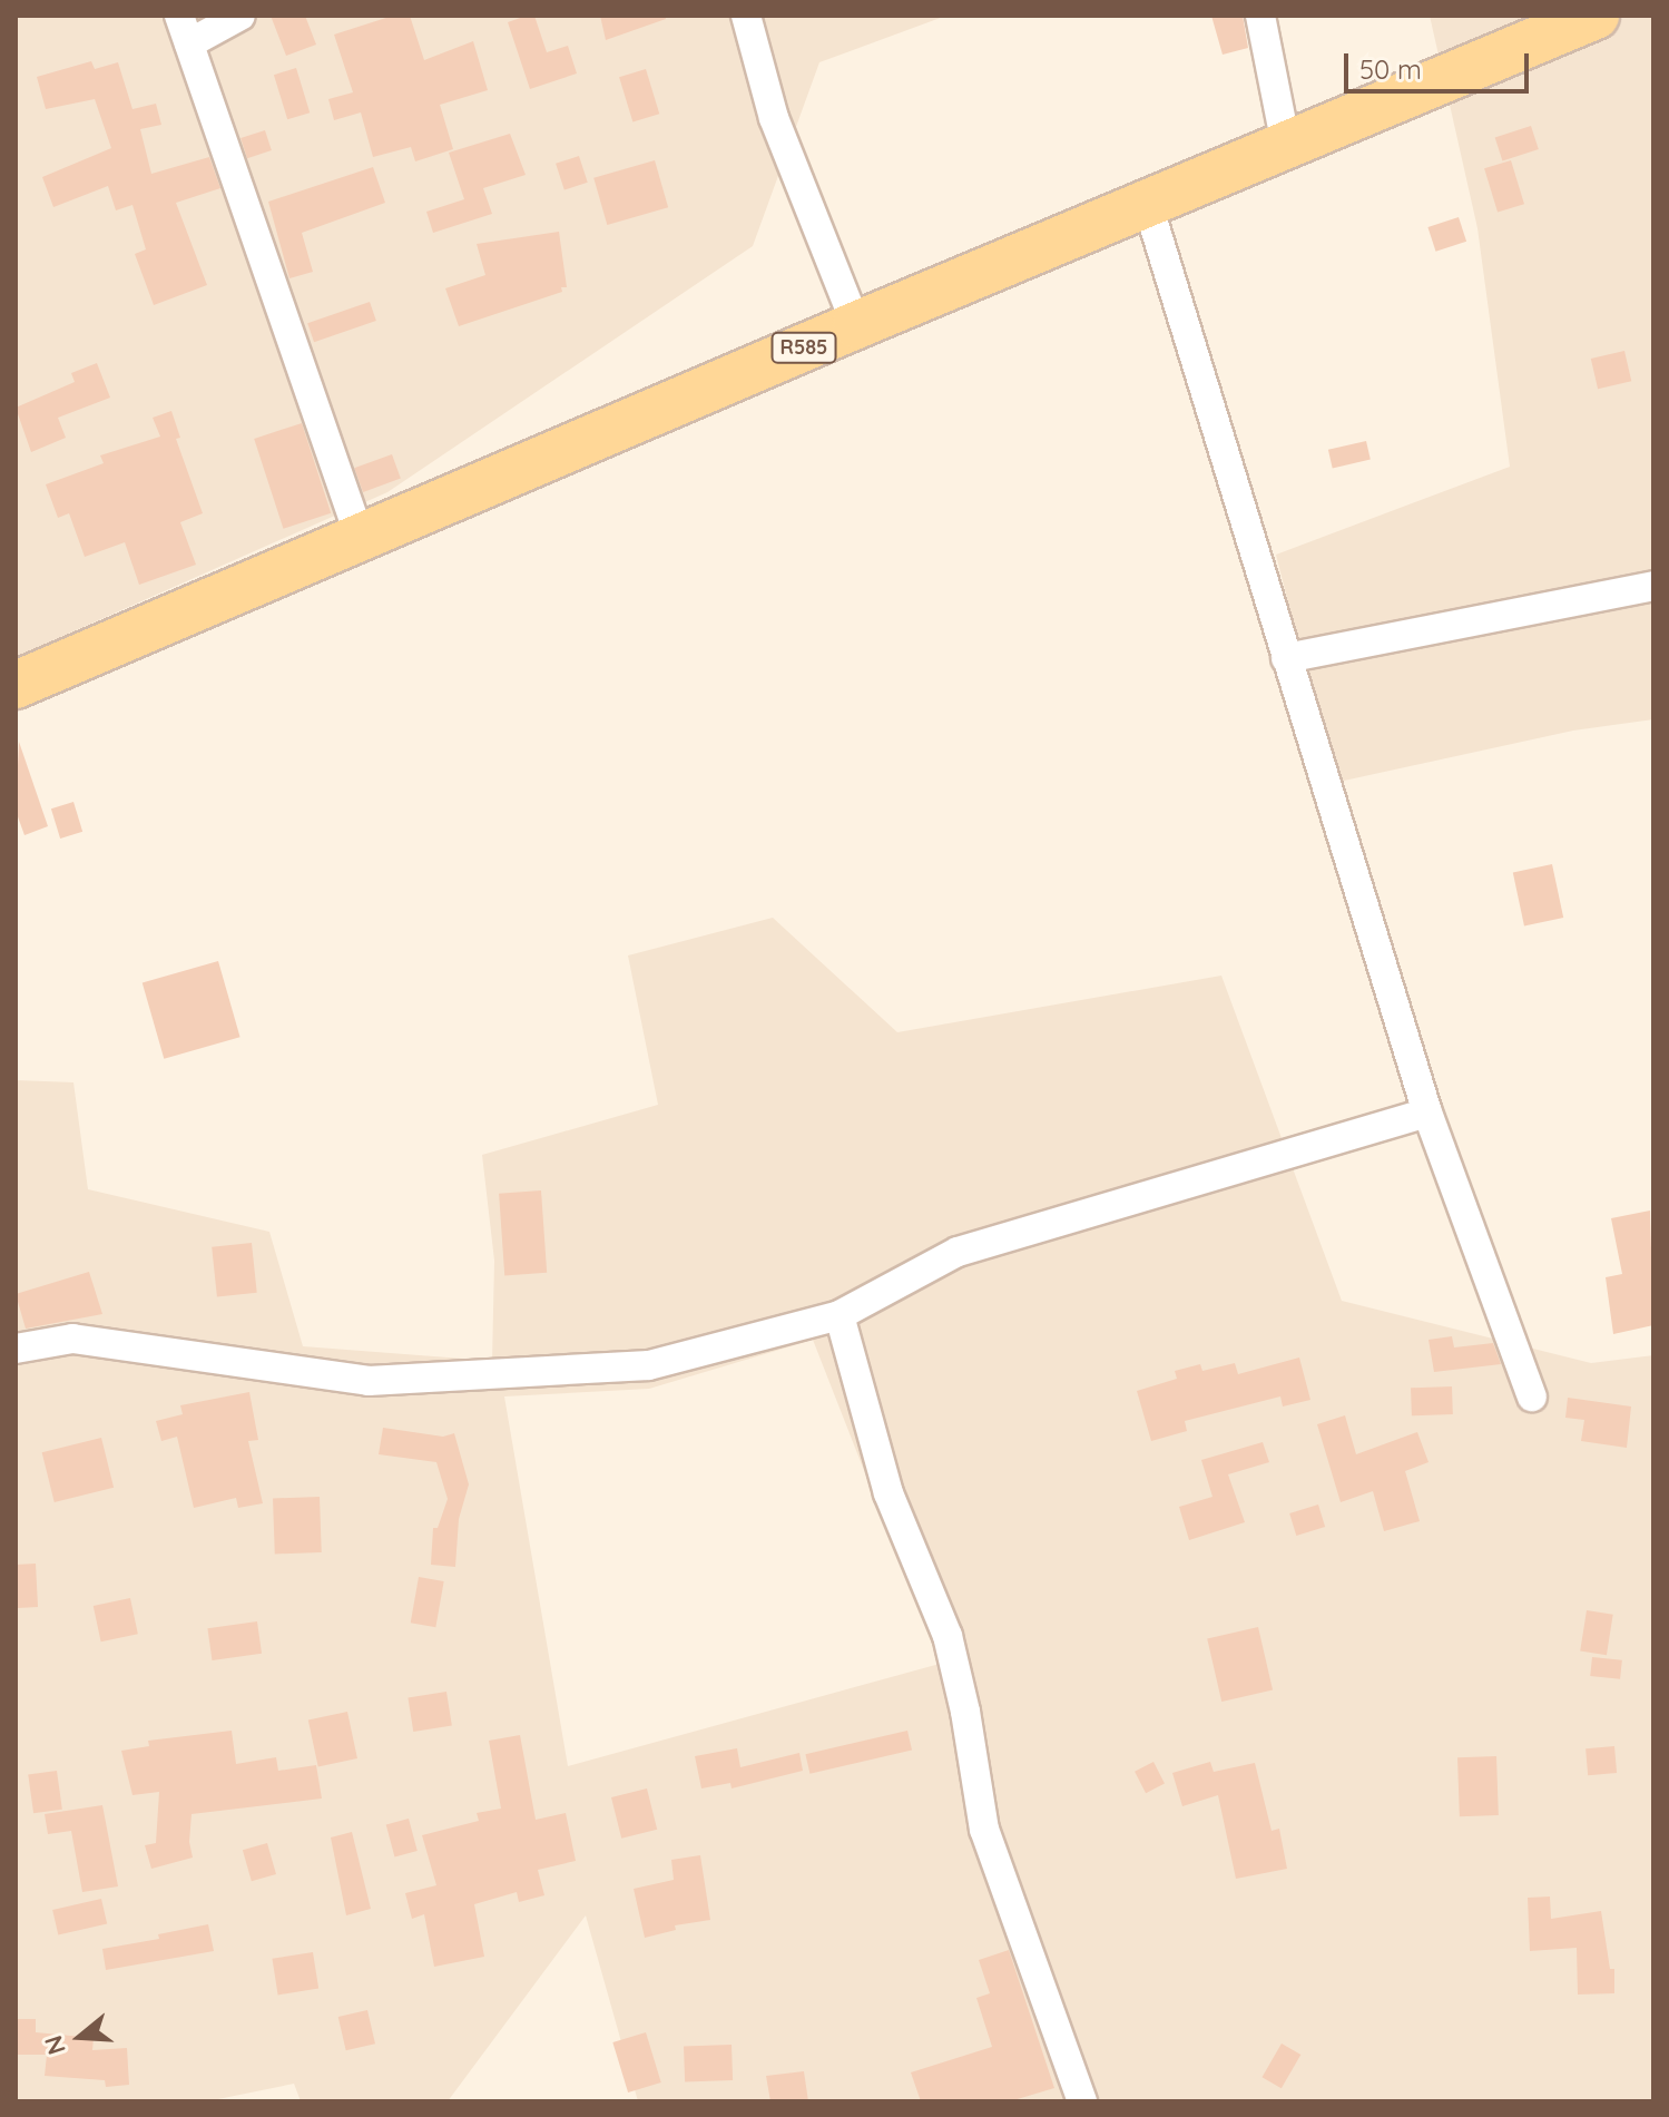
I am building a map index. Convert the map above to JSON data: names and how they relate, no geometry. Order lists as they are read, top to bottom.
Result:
{
  "streets": {
    "main road": ["R585"]
  },
  "scale_bar": "50 m",
  "north": "left"
}
